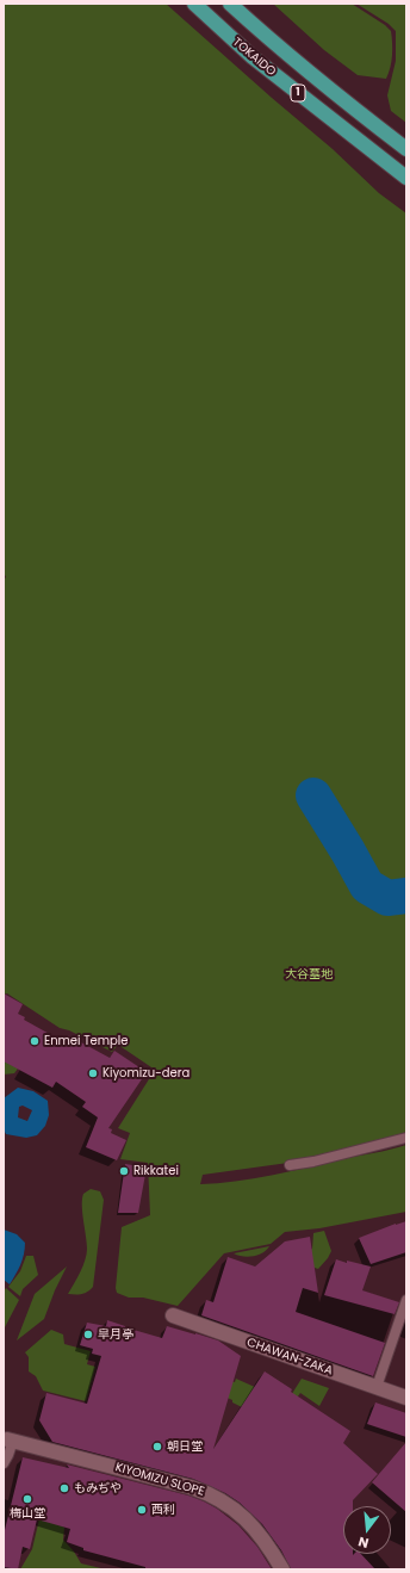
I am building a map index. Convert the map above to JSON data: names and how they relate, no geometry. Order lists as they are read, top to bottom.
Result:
{
  "streets": {
    "highway": ["TOKAIDO", "1"],
    "street": ["CHAWAN-ZAKA", "KIYOMIZU SLOPE"]
  },
  "parks": ["大谷墓地"],
  "places": [
    "Enmei Temple",
    "Kiyomizu-dera",
    "Rikkatei",
    "皐月亭",
    "朝日堂",
    "もみぢや",
    "梅山堂",
    "西利"
  ],
  "north": "bottom"
}
